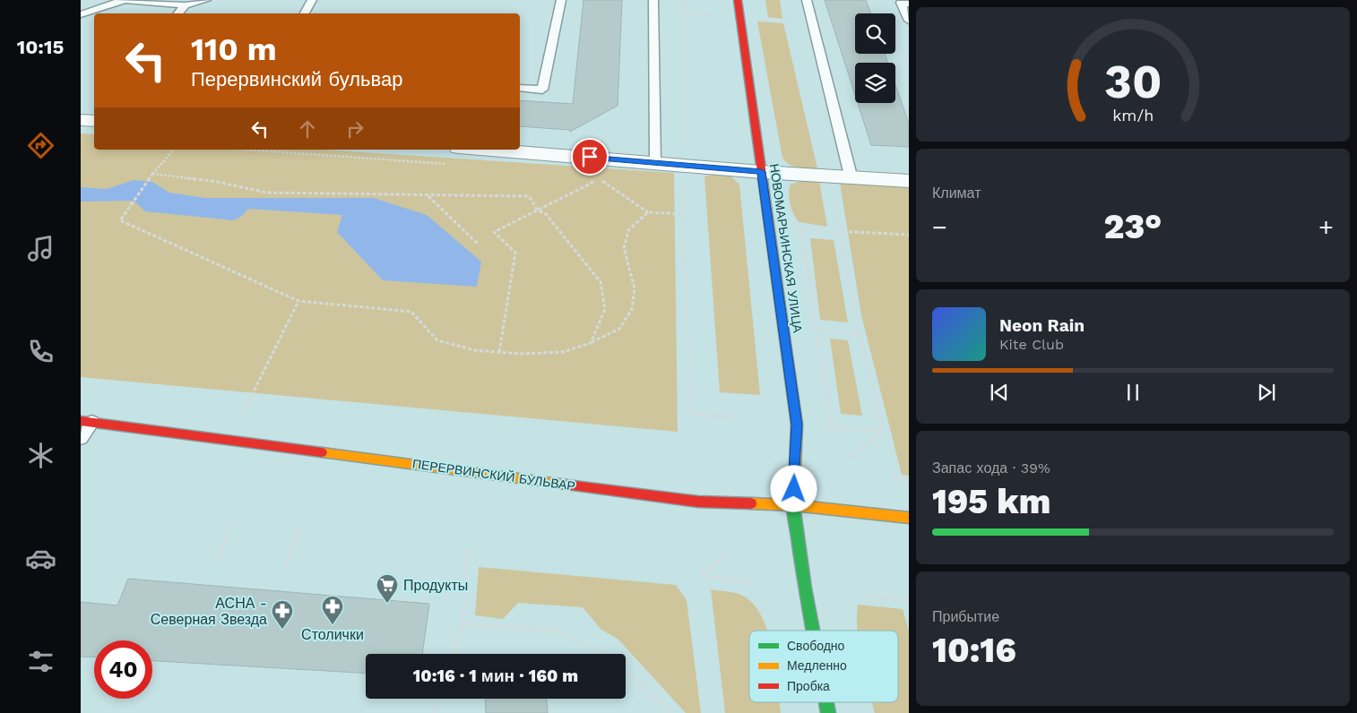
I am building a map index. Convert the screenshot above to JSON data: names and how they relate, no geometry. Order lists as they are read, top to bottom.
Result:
{
  "streets": {
    "street": ["НОВОМАРЬИНСКАЯ УЛИЦА", "ПЕРЕРВИНСКИЙ БУЛЬВАР"]
  },
  "crossings": [
    ["НОВОМАРЬИНСКАЯ УЛИЦА", "ПЕРЕРВИНСКИЙ БУЛЬВАР"]
  ],
  "places": {
    "supermarket": ["Продукты"],
    "pharmacy": ["Столички", "АСНА - Северная Звезда"]
  },
  "legend": ["Свободно", "Медленно", "Пробка"],
  "page": {
    "tabs": "10:15",
    "turn": ["110 m", "Перервинский бульвар"],
    "tile": [
      "Климат",
      ["Запас хода · 39%", "195 km"],
      ["Прибытие", "10:16"]
    ],
    "heat": ["−", "23°", "+"],
    "song": ["Neon Rain", "Kite Club"],
    "limit": "40",
    "trip": "10:16 · 1 мин · 160 m",
    "gauge": ["30", "km/h"]
  }
}
